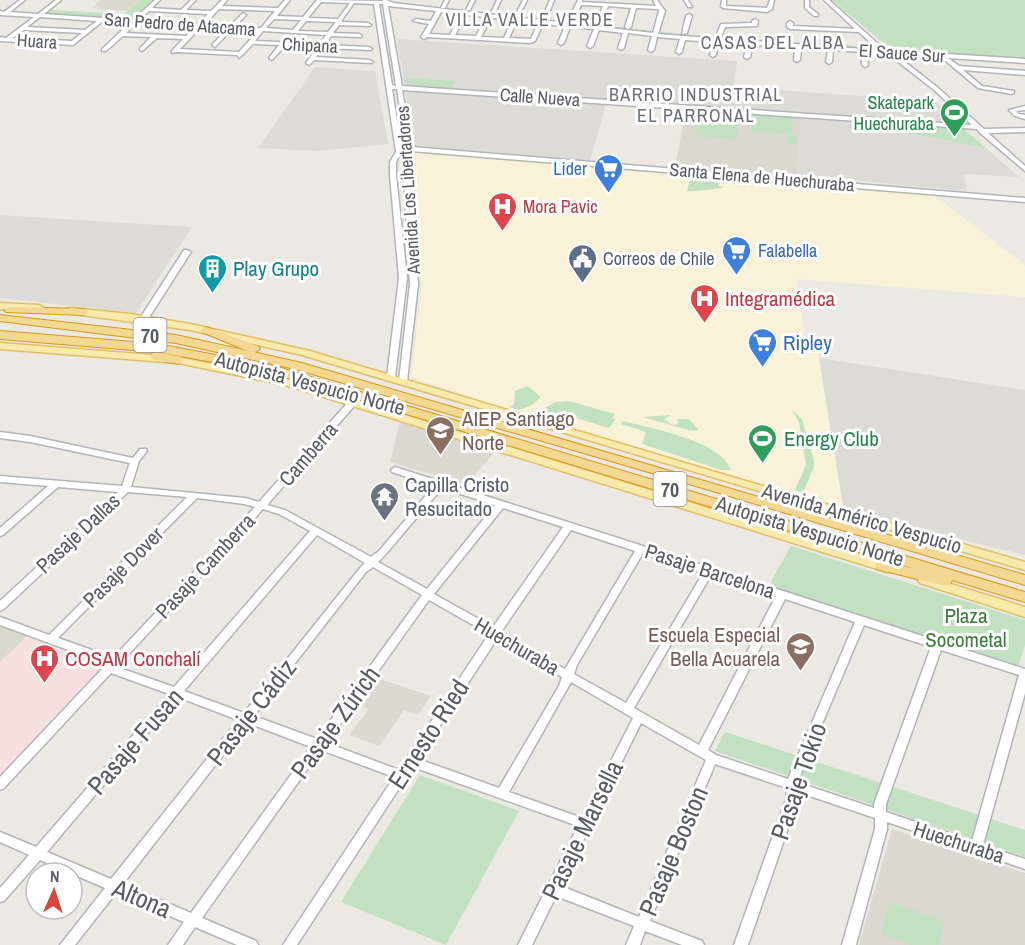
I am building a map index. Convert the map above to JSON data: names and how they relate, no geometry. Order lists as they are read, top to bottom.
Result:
{
  "streets": {
    "highway": ["70", "Autopista Vespucio Norte"],
    "main road": ["Avenida Américo Vespucio"],
    "street": [
      "San Pedro de Atacama",
      "Huara",
      "Chipana",
      "El Sauce Sur",
      "Calle Nueva",
      "Santa Elena de Huechuraba",
      "Avenida Los Libertadores",
      "Camberra",
      "Pasaje Dallas",
      "Pasaje Camberra",
      "Pasaje Dover",
      "Pasaje Barcelona",
      "Huechuraba",
      "Pasaje Cádiz",
      "Pasaje Zúrich",
      "Ernesto Ried",
      "Pasaje Fusan",
      "Pasaje Tokio",
      "Pasaje Marsella",
      "Pasaje Boston",
      "Altona"
    ]
  },
  "crossings": [
    ["Calle Nueva", "Avenida Los Libertadores"],
    ["Santa Elena de Huechuraba", "Avenida Los Libertadores"],
    ["Avenida Los Libertadores", "Avenida Américo Vespucio"],
    ["Camberra", "Avenida Américo Vespucio"],
    ["Camberra", "Pasaje Camberra"],
    ["Camberra", "Huechuraba"],
    ["Pasaje Dallas", "Huechuraba"],
    ["Pasaje Camberra", "Huechuraba"],
    ["Pasaje Dover", "Huechuraba"],
    ["Pasaje Barcelona", "Pasaje Cádiz"],
    ["Pasaje Barcelona", "Pasaje Zúrich"],
    ["Pasaje Barcelona", "Ernesto Ried"],
    ["Pasaje Barcelona", "Pasaje Tokio"],
    ["Pasaje Barcelona", "Pasaje Marsella"],
    ["Pasaje Barcelona", "Pasaje Boston"],
    ["Huechuraba", "Pasaje Cádiz"],
    ["Huechuraba", "Pasaje Zúrich"],
    ["Huechuraba", "Ernesto Ried"],
    ["Huechuraba", "Pasaje Fusan"],
    ["Huechuraba", "Pasaje Tokio"],
    ["Huechuraba", "Pasaje Marsella"],
    ["Huechuraba", "Pasaje Boston"],
    ["Pasaje Cádiz", "Altona"],
    ["Pasaje Zúrich", "Altona"],
    ["Pasaje Fusan", "Altona"]
  ],
  "districts": ["VILLA VALLE VERDE", "CASAS DEL ALBA", "BARRIO INDUSTRIAL EL PARRONAL"],
  "parks": ["Plaza Socometal"],
  "places": {
    "sports": ["Skatepark Huechuraba", "Energy Club"],
    "supermarket": ["Lider", "Falabella", "Ripley"],
    "hospital": ["Mora Pavic", "Integramédica", "COSAM Conchalí"],
    "public building": ["Correos de Chile"],
    "building": ["Play Grupo"],
    "school or university": ["AIEP Santiago Norte", "Escuela Especial Bella Acuarela"],
    "temple": ["Capilla Cristo Resucitado"]
  },
  "north": "top"
}
